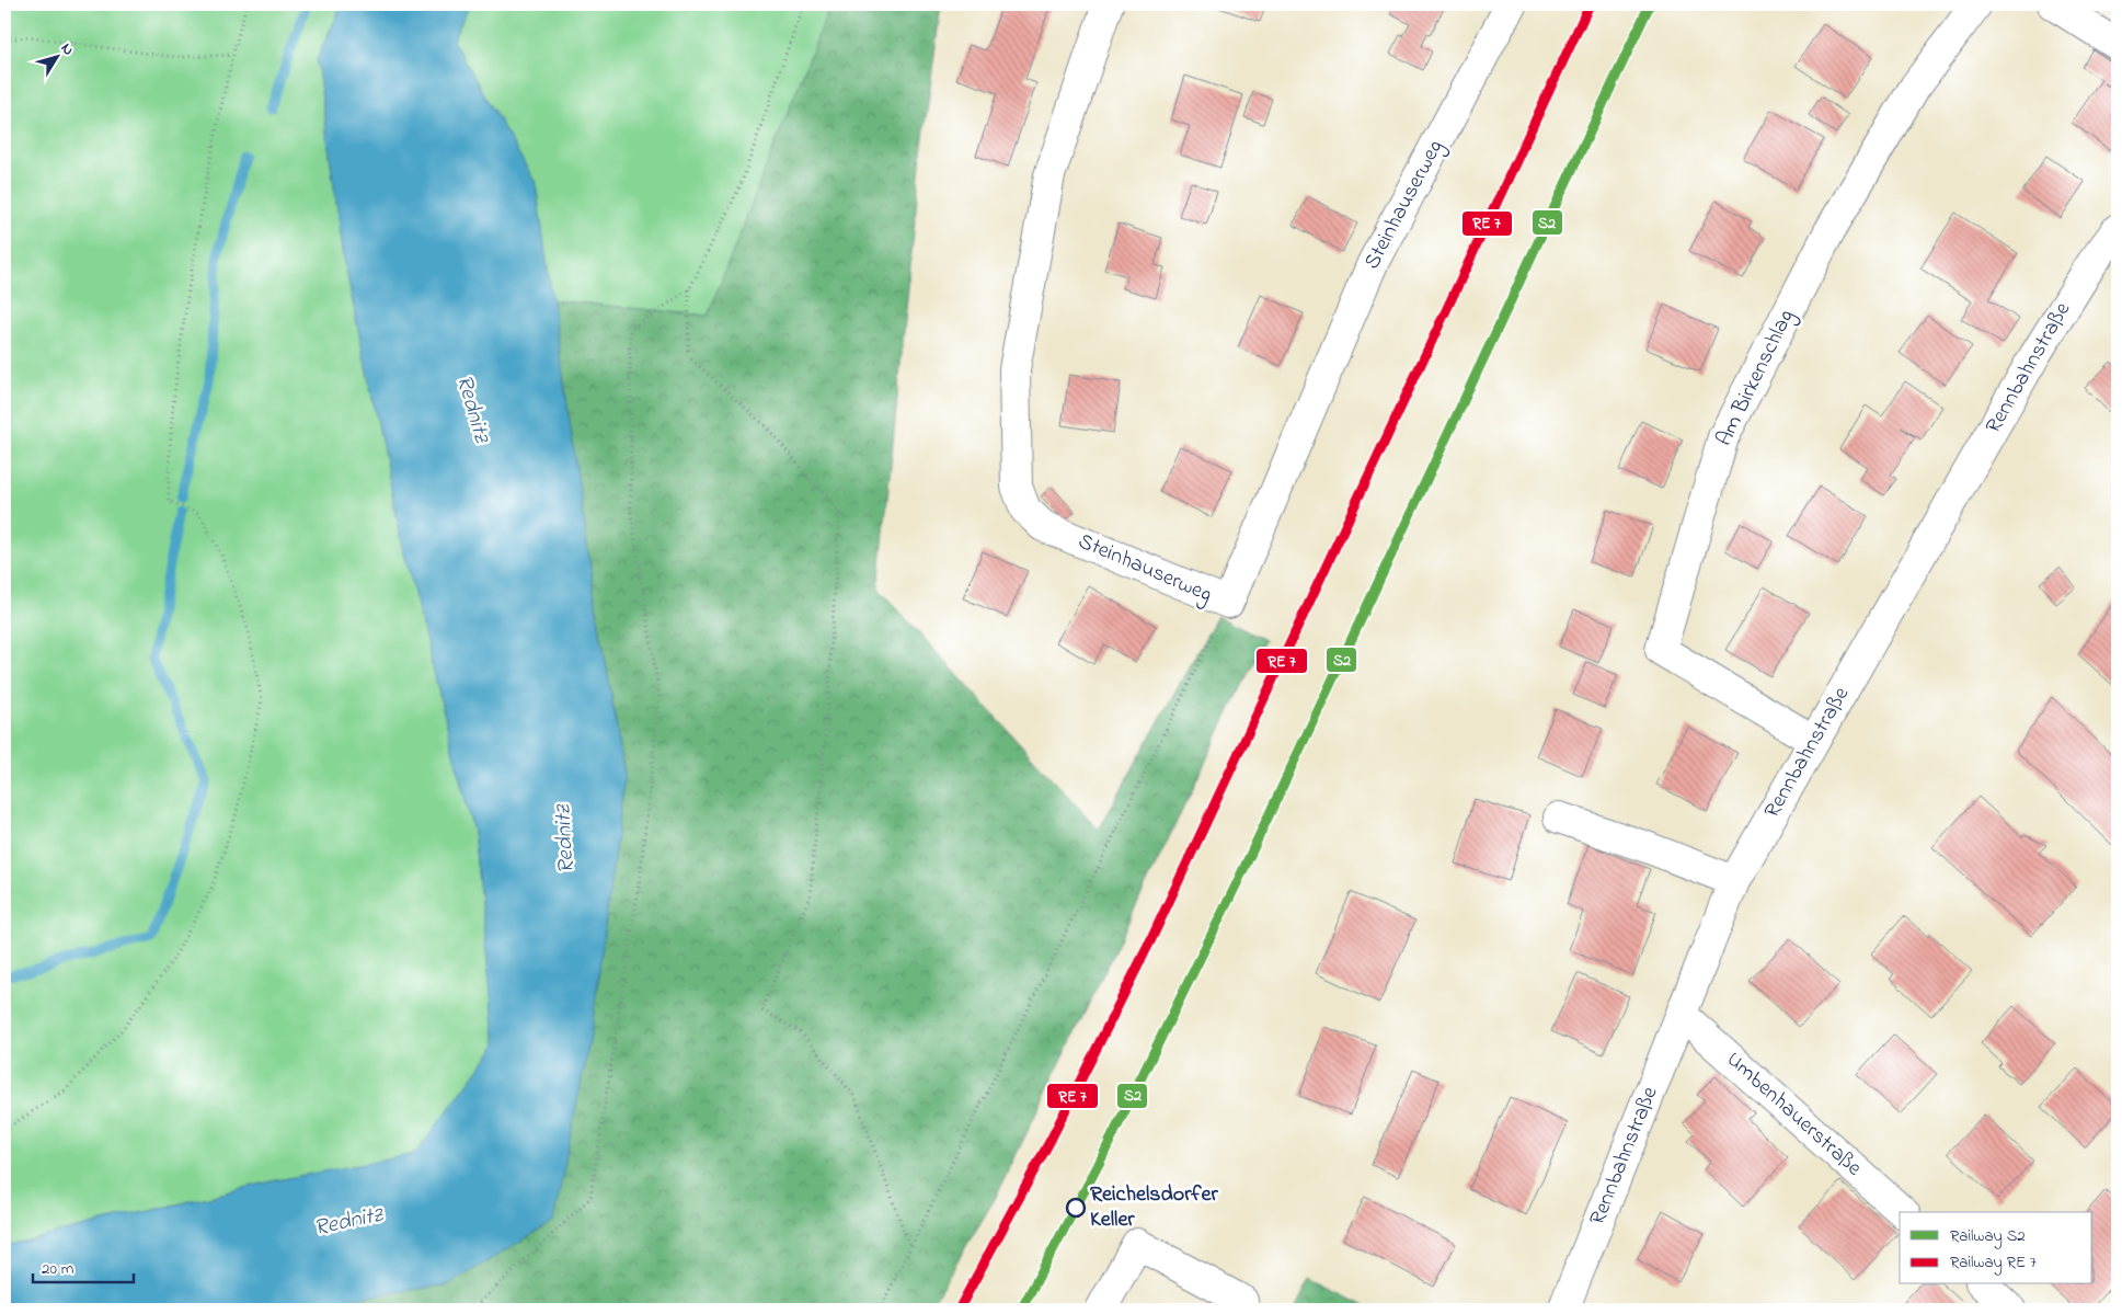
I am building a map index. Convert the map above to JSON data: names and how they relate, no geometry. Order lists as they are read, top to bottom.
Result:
{
  "streets": {
    "street": [
      "Steinhauserweg",
      "Rennbahnstraße",
      "Am Birkenschlag",
      "Umbenhauerstraße"
    ]
  },
  "crossings": [
    ["Rennbahnstraße", "Am Birkenschlag"],
    ["Rennbahnstraße", "Umbenhauerstraße"]
  ],
  "water": ["Rednitz"],
  "places": ["Reichelsdorfer Keller"],
  "lines": ["rail line S2"],
  "legend": ["Railway S2", "Railway RE 7"],
  "scale_bar": "20 m",
  "north": "top right"
}
